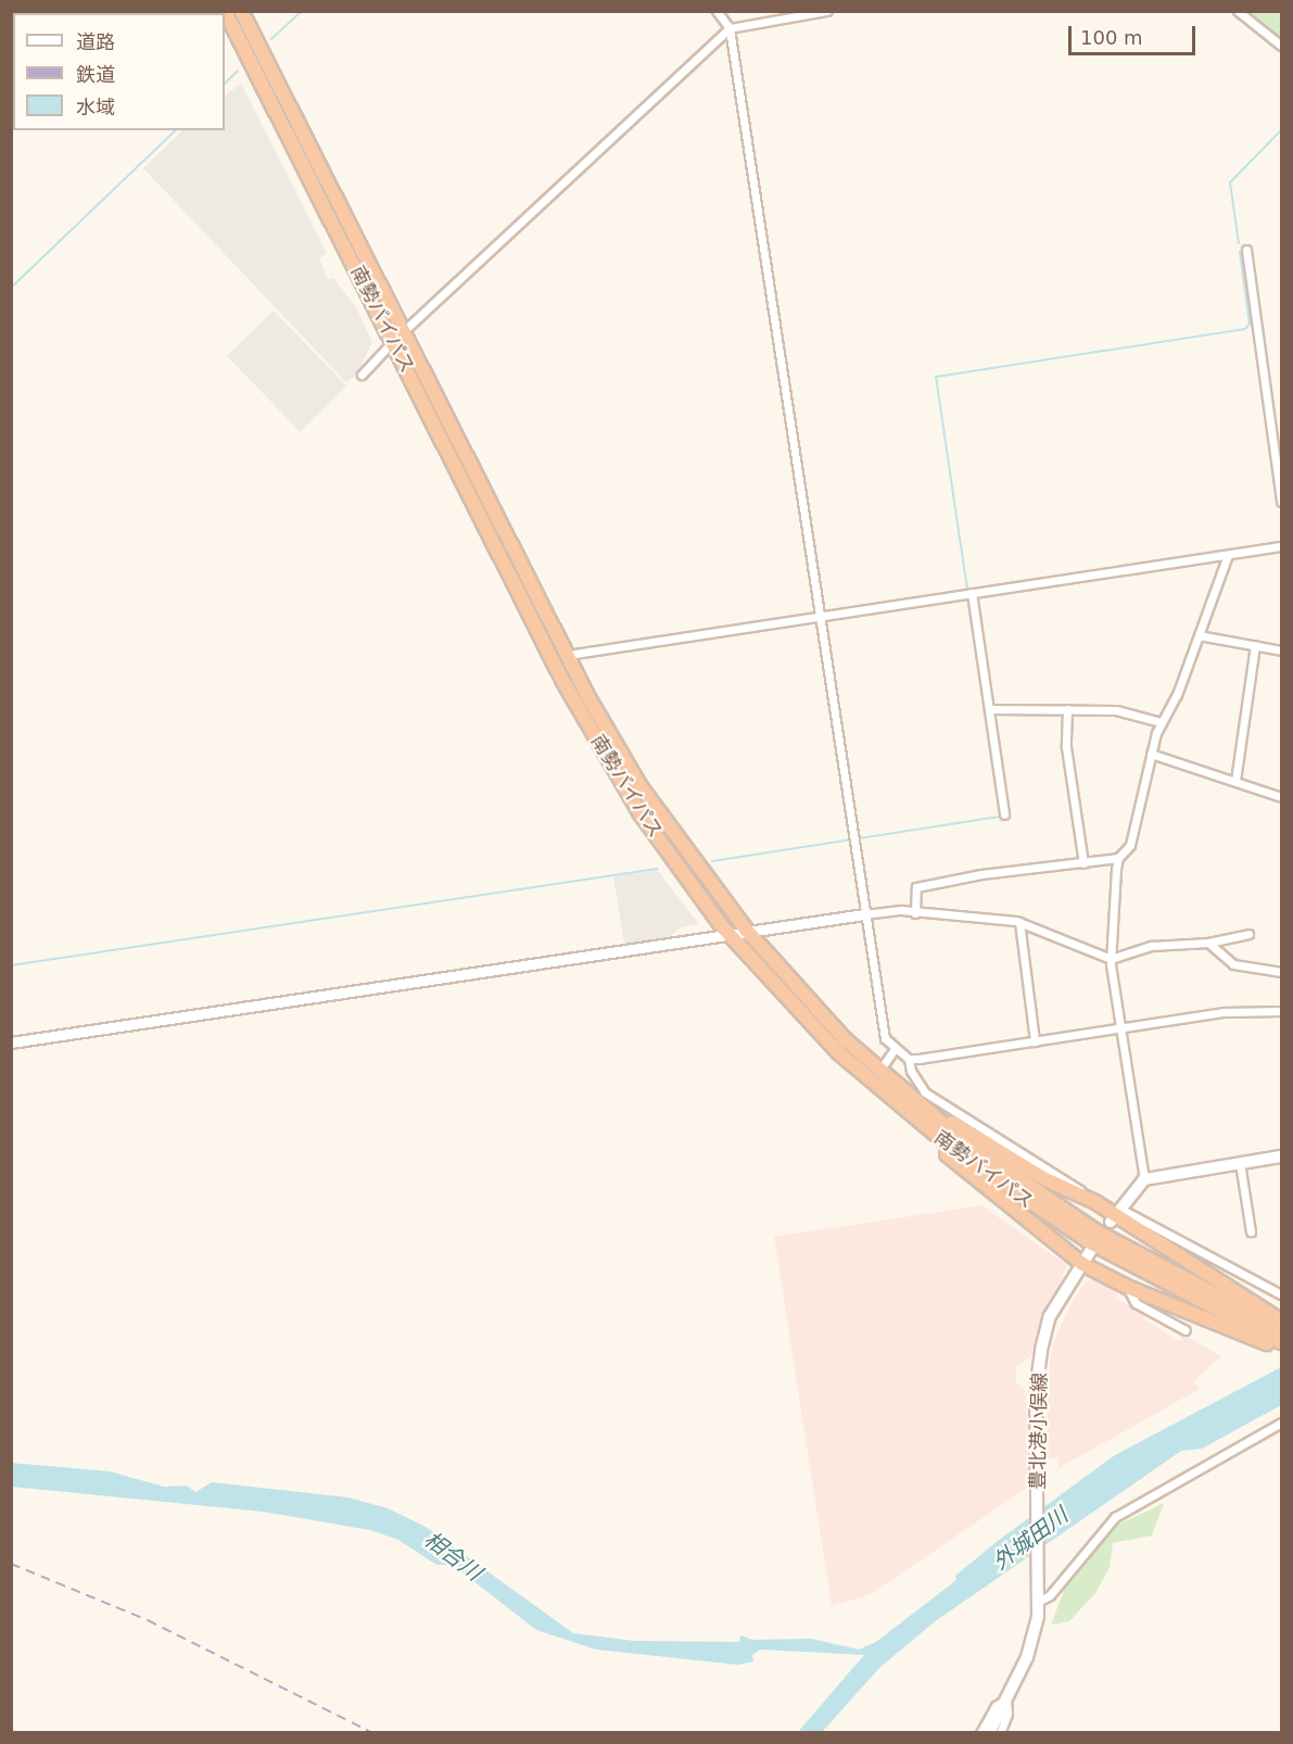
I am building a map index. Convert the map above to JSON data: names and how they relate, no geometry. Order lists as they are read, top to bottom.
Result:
{
  "streets": {
    "highway": ["南勢バイパス"],
    "main road": ["豊北港小俣線"]
  },
  "water": ["外城田川", "相合川"],
  "legend": ["道路", "鉄道", "水域"],
  "scale_bar": "100 m"
}
